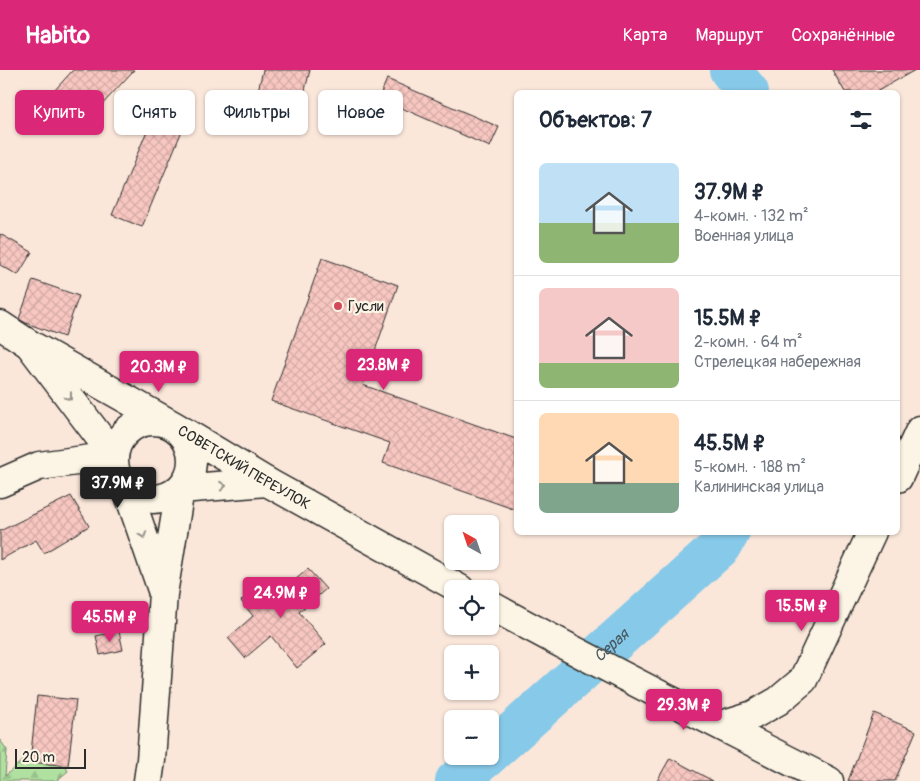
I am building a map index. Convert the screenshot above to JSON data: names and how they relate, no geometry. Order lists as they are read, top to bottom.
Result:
{
  "streets": {
    "street": ["СОВЕТСКИЙ ПЕРЕУЛОК"]
  },
  "water": ["Серая"],
  "places": ["Гусли"],
  "scale_bar": "20 m",
  "north": "top left",
  "page": {
    "header": "Habito",
    "nav": ["Карта", "Маршрут", "Сохранённые"],
    "chip": [
      "Купить",
      "Снять",
      "Фильтры",
      "Новое"
    ],
    "heading": "Объектов: 7",
    "list": [
      {
        "name": "37.9M ₽",
        "note": "4-комн. · 132 m² · Военная улица"
      },
      {
        "name": "15.5M ₽",
        "note": "2-комн. · 64 m² · Стрелецкая набережная"
      },
      {
        "name": "45.5M ₽",
        "note": "5-комн. · 188 m² · Калининская улица"
      }
    ],
    "price": [
      "23.8M ₽",
      "20.3M ₽",
      "37.9M ₽",
      "24.9M ₽",
      "15.5M ₽",
      "45.5M ₽",
      "29.3M ₽"
    ],
    "map_buttons": ["+", "−"],
    "scale": "20 m"
  }
}
